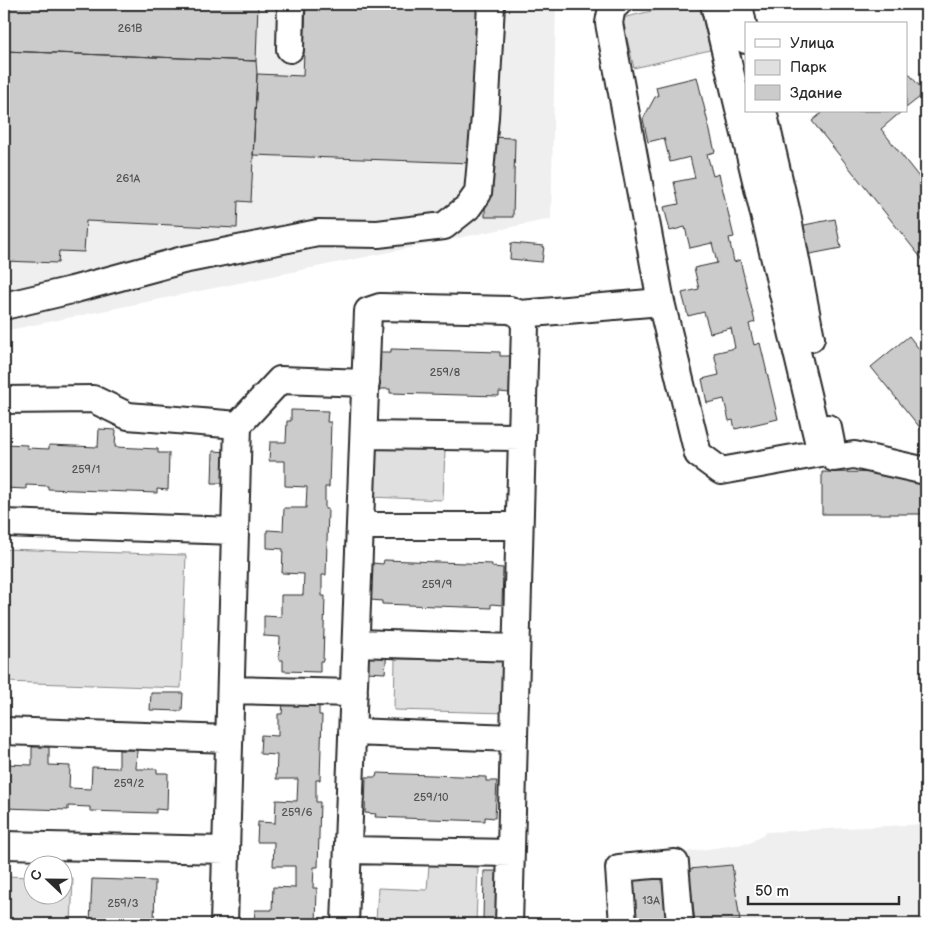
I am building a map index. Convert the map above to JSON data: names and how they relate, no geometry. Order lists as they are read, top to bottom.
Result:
{
  "house_numbers": [
    "261В",
    "261А",
    "259/8",
    "259/1",
    "259/9",
    "259/2",
    "259/10",
    "259/6",
    "13А",
    "259/3"
  ],
  "legend": ["Улица", "Парк", "Здание"],
  "scale_bar": "50 m",
  "north": "left"
}
